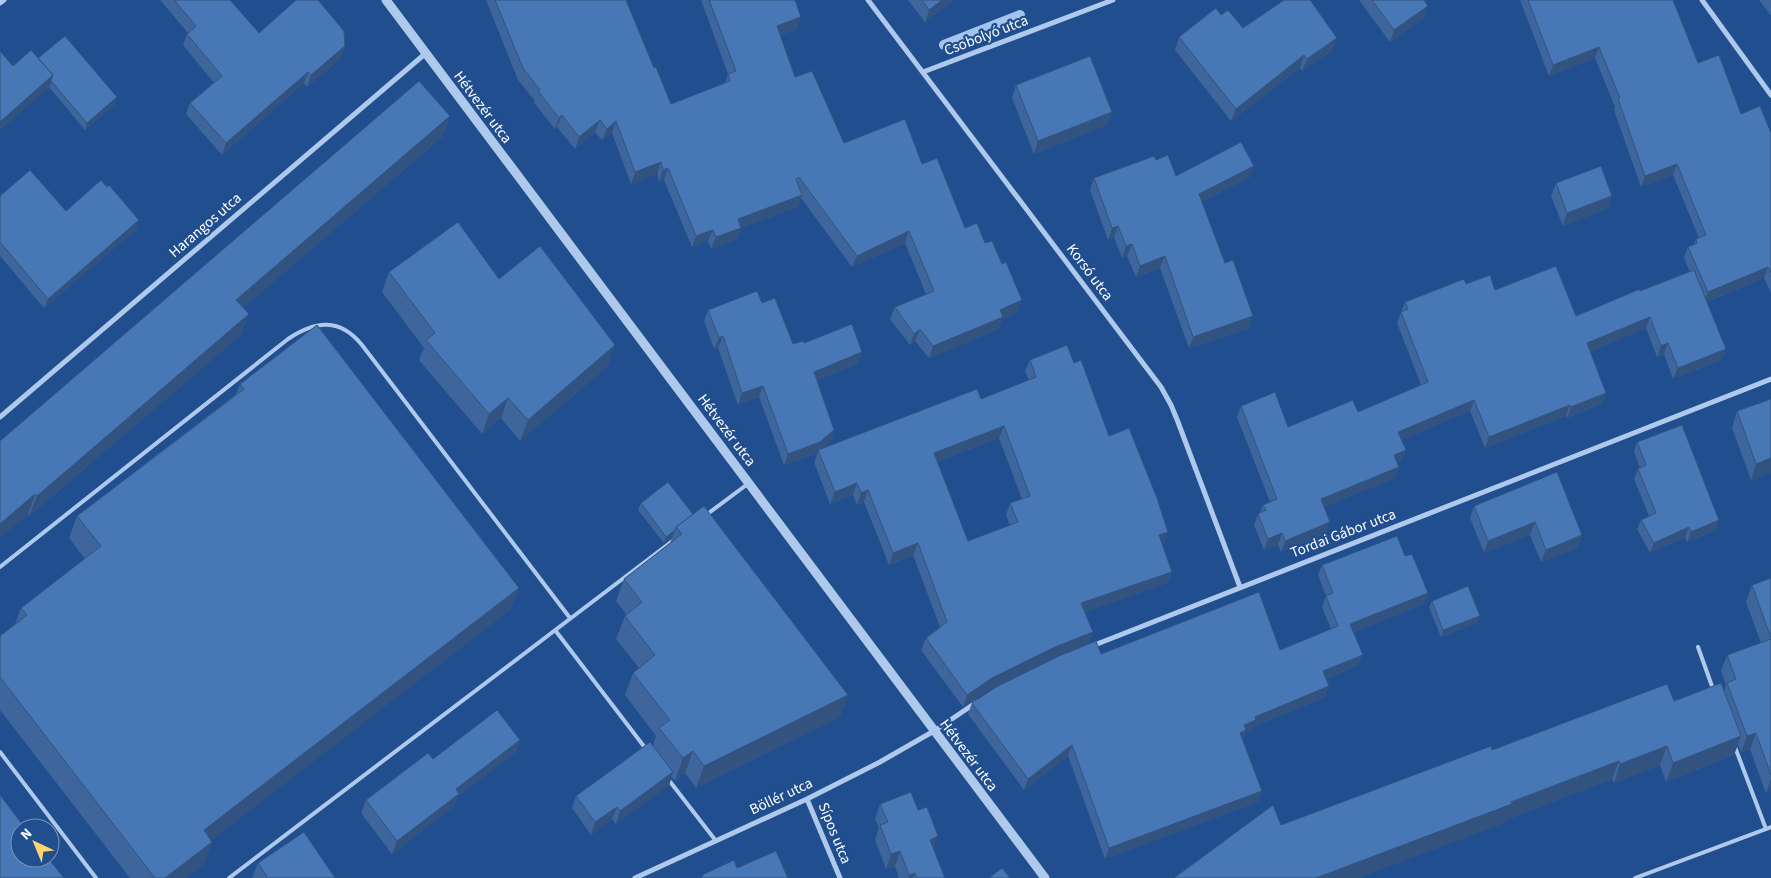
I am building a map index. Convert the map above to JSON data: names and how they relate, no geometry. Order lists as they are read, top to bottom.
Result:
{
  "streets": {
    "street": [
      "Csobolyó utca",
      "Hétvezér utca",
      "Harangos utca",
      "Korsó utca",
      "Tordai Gábor utca",
      "Böllér utca",
      "Sípos utca"
    ]
  },
  "crossings": [
    ["Csobolyó utca", "Korsó utca"],
    ["Hétvezér utca", "Harangos utca"],
    ["Hétvezér utca", "Böllér utca"],
    ["Korsó utca", "Tordai Gábor utca"],
    ["Böllér utca", "Sípos utca"]
  ],
  "north": "top left"
}
